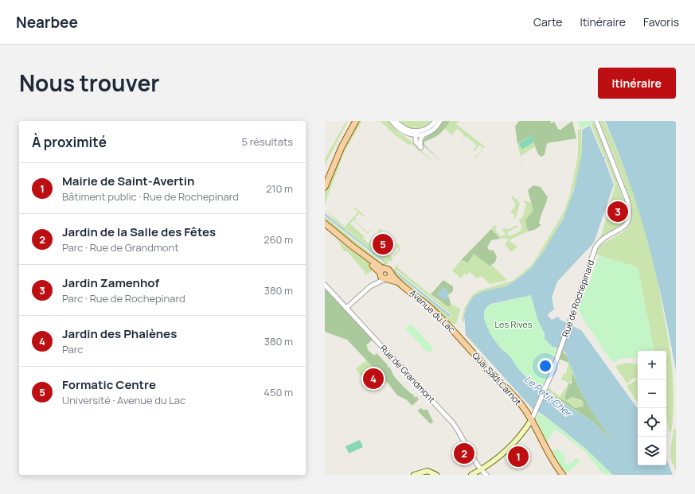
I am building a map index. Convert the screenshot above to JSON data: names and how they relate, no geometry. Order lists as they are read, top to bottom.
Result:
{
  "streets": {
    "main road": ["Rue de Rochepinard", "Avenue du Lac", "Quai Sadi Carnot"],
    "street": ["Rue de Grandmont"]
  },
  "crossings": [
    ["Rue de Rochepinard", "Rue de Grandmont"],
    ["Rue de Rochepinard", "Quai Sadi Carnot"],
    ["Avenue du Lac", "Quai Sadi Carnot"]
  ],
  "water": ["Le Petit Cher"],
  "parks": ["Les Rives"],
  "page": {
    "header": "Nearbee",
    "nav": ["Carte", "Itinéraire", "Favoris"],
    "title": "Nous trouver",
    "buttons": "Itinéraire",
    "heading": ["À proximité", "5 résultats"],
    "list": [
      {
        "mark": "1",
        "name": "Mairie de Saint-Avertin",
        "note": "Bâtiment public · Rue de Rochepinard",
        "value": "210 m"
      },
      {
        "mark": "2",
        "name": "Jardin de la Salle des Fêtes",
        "note": "Parc · Rue de Grandmont",
        "value": "260 m"
      },
      {
        "mark": "3",
        "name": "Jardin Zamenhof",
        "note": "Parc · Rue de Rochepinard",
        "value": "380 m"
      },
      {
        "mark": "4",
        "name": "Jardin des Phalènes",
        "note": "Parc",
        "value": "380 m"
      },
      {
        "mark": "5",
        "name": "Formatic Centre",
        "note": "Université · Avenue du Lac",
        "value": "450 m"
      }
    ],
    "pins": [
      "3",
      "5",
      "4",
      "2",
      "1"
    ],
    "map_buttons": ["+", "−"]
  }
}
